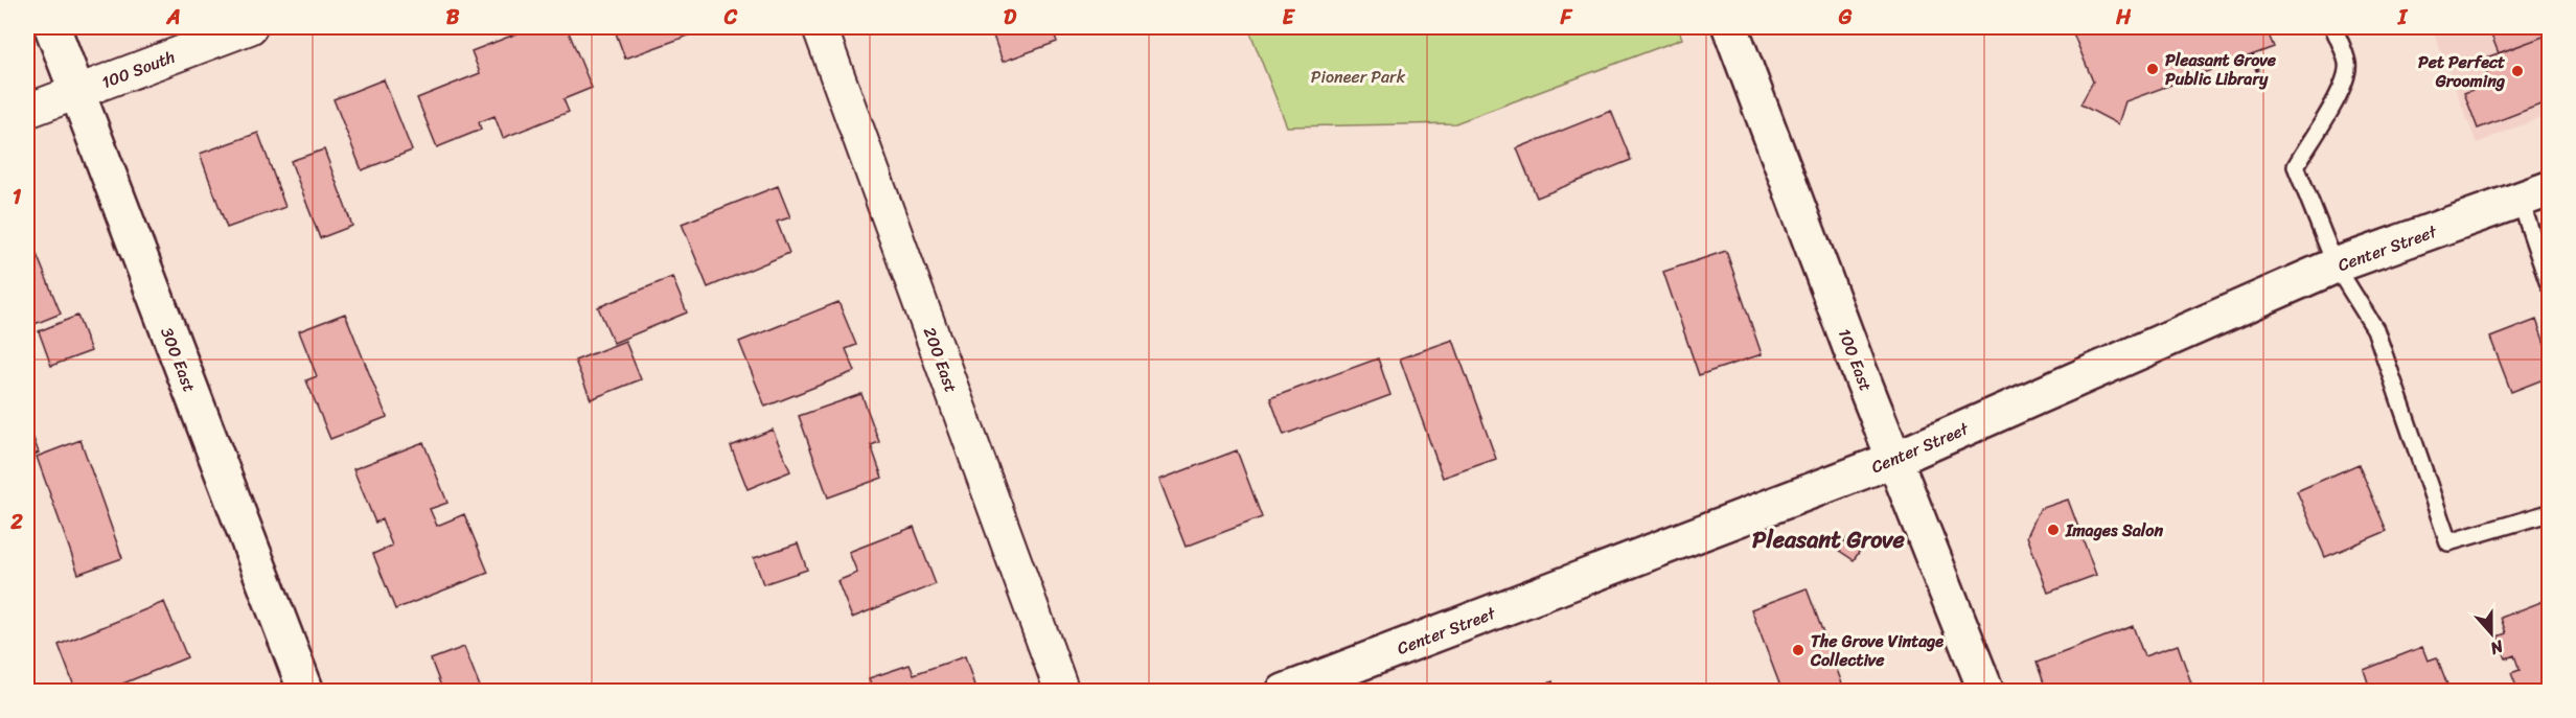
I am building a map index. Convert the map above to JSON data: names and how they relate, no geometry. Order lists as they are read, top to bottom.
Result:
{
  "streets": {
    "main road": ["Center Street", "300 East", "100 East"],
    "street": ["100 South", "200 East"]
  },
  "crossings": [
    ["100 South", "300 East"],
    ["Center Street", "100 East"]
  ],
  "districts": ["Pleasant Grove"],
  "parks": ["Pioneer Park"],
  "places": [
    "Pleasant Grove Public Library",
    "Pet Perfect Grooming",
    "Images Salon",
    "The Grove Vintage Collective"
  ],
  "north": "bottom",
  "grid": {
    "columns": [
      "A",
      "B",
      "C",
      "D",
      "E",
      "F",
      "G",
      "H",
      "I"
    ],
    "rows": ["1", "2"]
  }
}
